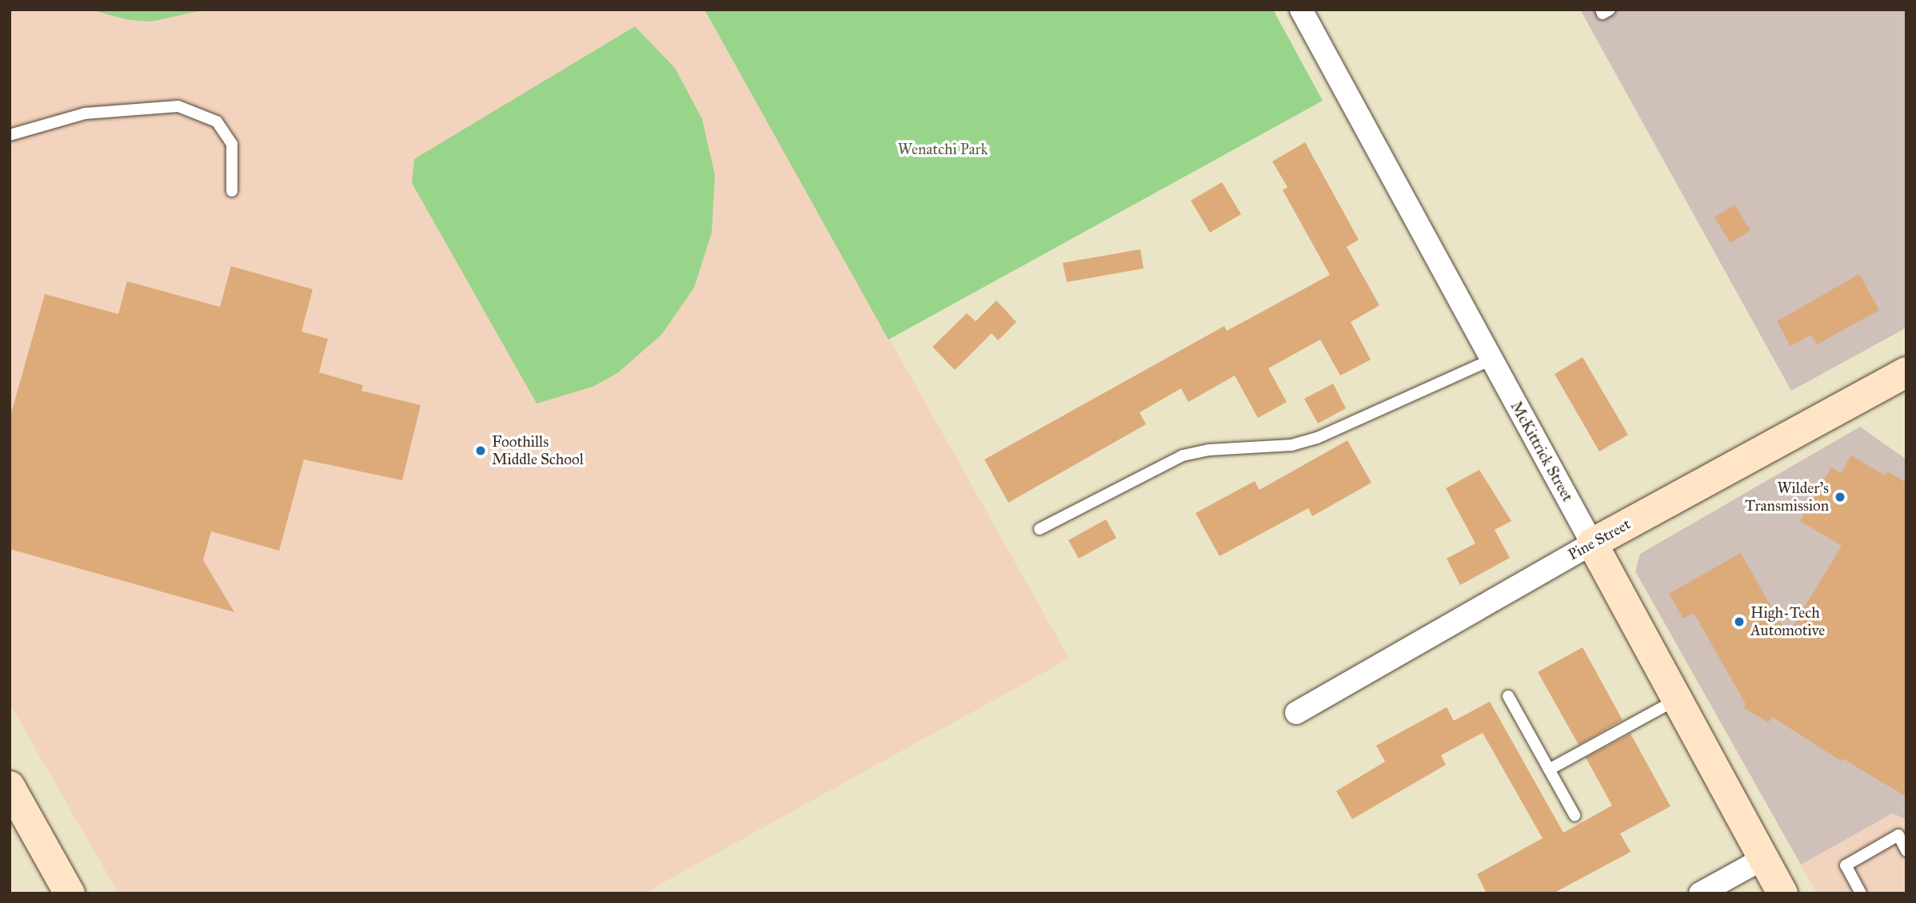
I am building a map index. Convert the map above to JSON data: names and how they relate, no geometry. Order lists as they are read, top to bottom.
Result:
{
  "streets": {
    "street": ["McKittrick Street", "Pine Street"]
  },
  "crossings": [
    ["McKittrick Street", "Pine Street"]
  ],
  "parks": ["Wenatchi Park"],
  "places": ["Foothills Middle School", "Wilder's Transmission", "High-Tech Automotive"]
}
